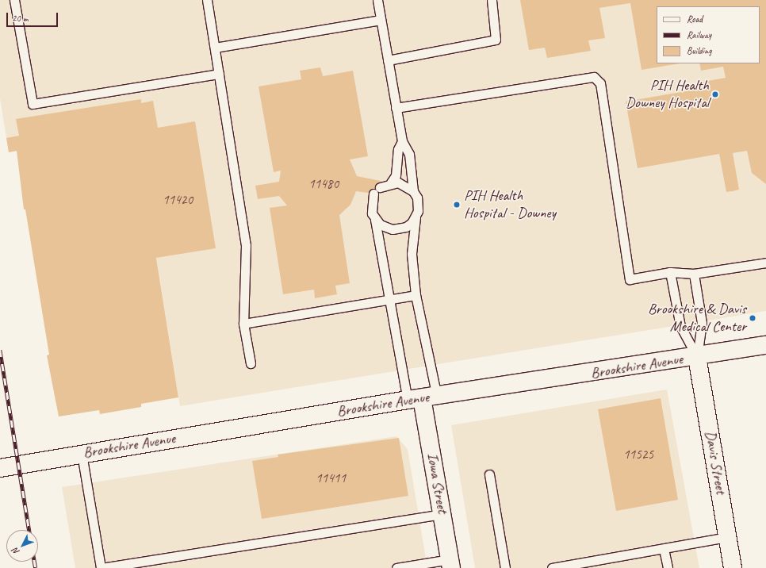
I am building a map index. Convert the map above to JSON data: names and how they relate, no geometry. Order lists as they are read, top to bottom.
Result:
{
  "streets": {
    "street": ["Brookshire Avenue", "Davis Street", "Iowa Street"]
  },
  "crossings": [
    ["Brookshire Avenue", "Davis Street"],
    ["Brookshire Avenue", "Iowa Street"]
  ],
  "places": ["PIH Health Downey Hospital", "PIH Health Hospital - Downey", "Brookshire & Davis Medical Center"],
  "house_numbers": [
    "11480",
    "11420",
    "11525",
    "11411"
  ],
  "legend": ["Road", "Railway", "Building"],
  "scale_bar": "20 m",
  "north": "bottom left"
}
